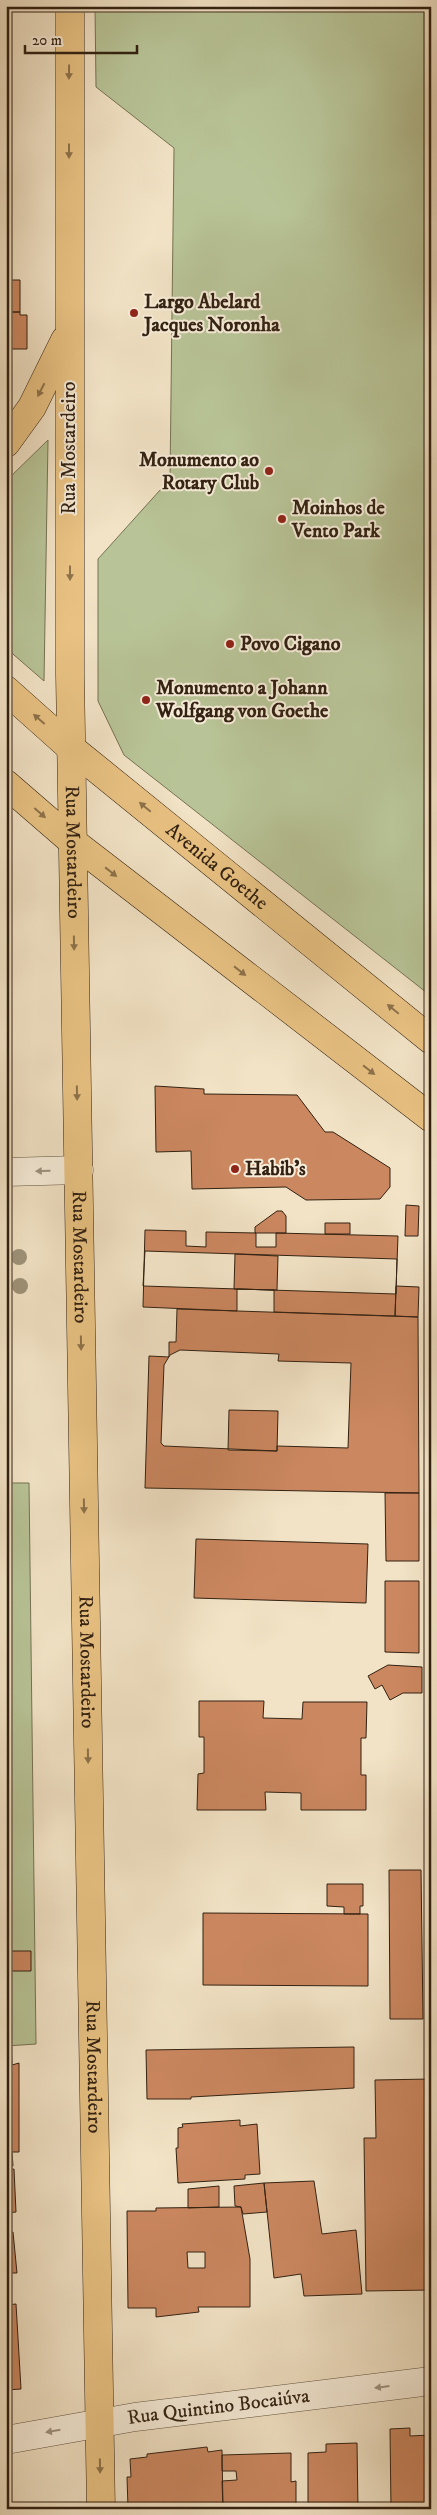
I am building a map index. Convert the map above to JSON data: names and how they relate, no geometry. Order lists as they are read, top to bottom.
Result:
{
  "streets": {
    "main road": ["Rua Mostardeiro", "Avenida Goethe"],
    "street": ["Rua Quintino Bocaiúva"]
  },
  "crossings": [
    ["Rua Mostardeiro", "Avenida Goethe"],
    ["Rua Mostardeiro", "Rua Quintino Bocaiúva"]
  ],
  "one_way": ["Rua Mostardeiro", "Rua Quintino Bocaiúva"],
  "places": [
    "Largo Abelard Jacques Noronha",
    "Monumento ao Rotary Club",
    "Moinhos de Vento Park",
    "Povo Cigano",
    "Monumento a Johann Wolfgang von Goethe",
    "Habib's"
  ],
  "scale_bar": "20 m"
}
